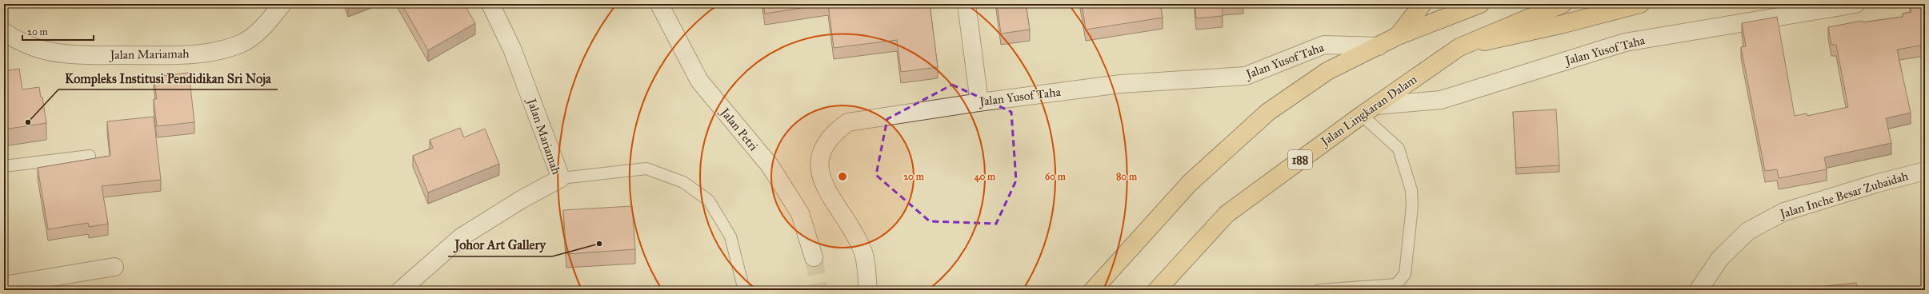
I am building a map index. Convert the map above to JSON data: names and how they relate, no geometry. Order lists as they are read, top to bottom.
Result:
{
  "streets": {
    "main road": ["Jalan Lingkaran Dalam", "188"],
    "street": [
      "Jalan Yusof Taha",
      "Jalan Mariamah",
      "Jalan Petri",
      "Jalan Inche Besar Zubaidah"
    ]
  },
  "crossings": [
    ["Jalan Yusof Taha", "Jalan Lingkaran Dalam"]
  ],
  "places": ["Kompleks Institusi Pendidikan Sri Noja", "Johor Art Gallery"],
  "scale_bar": "20 m",
  "rings": [
    "20 m",
    "40 m",
    "60 m",
    "80 m"
  ]
}
